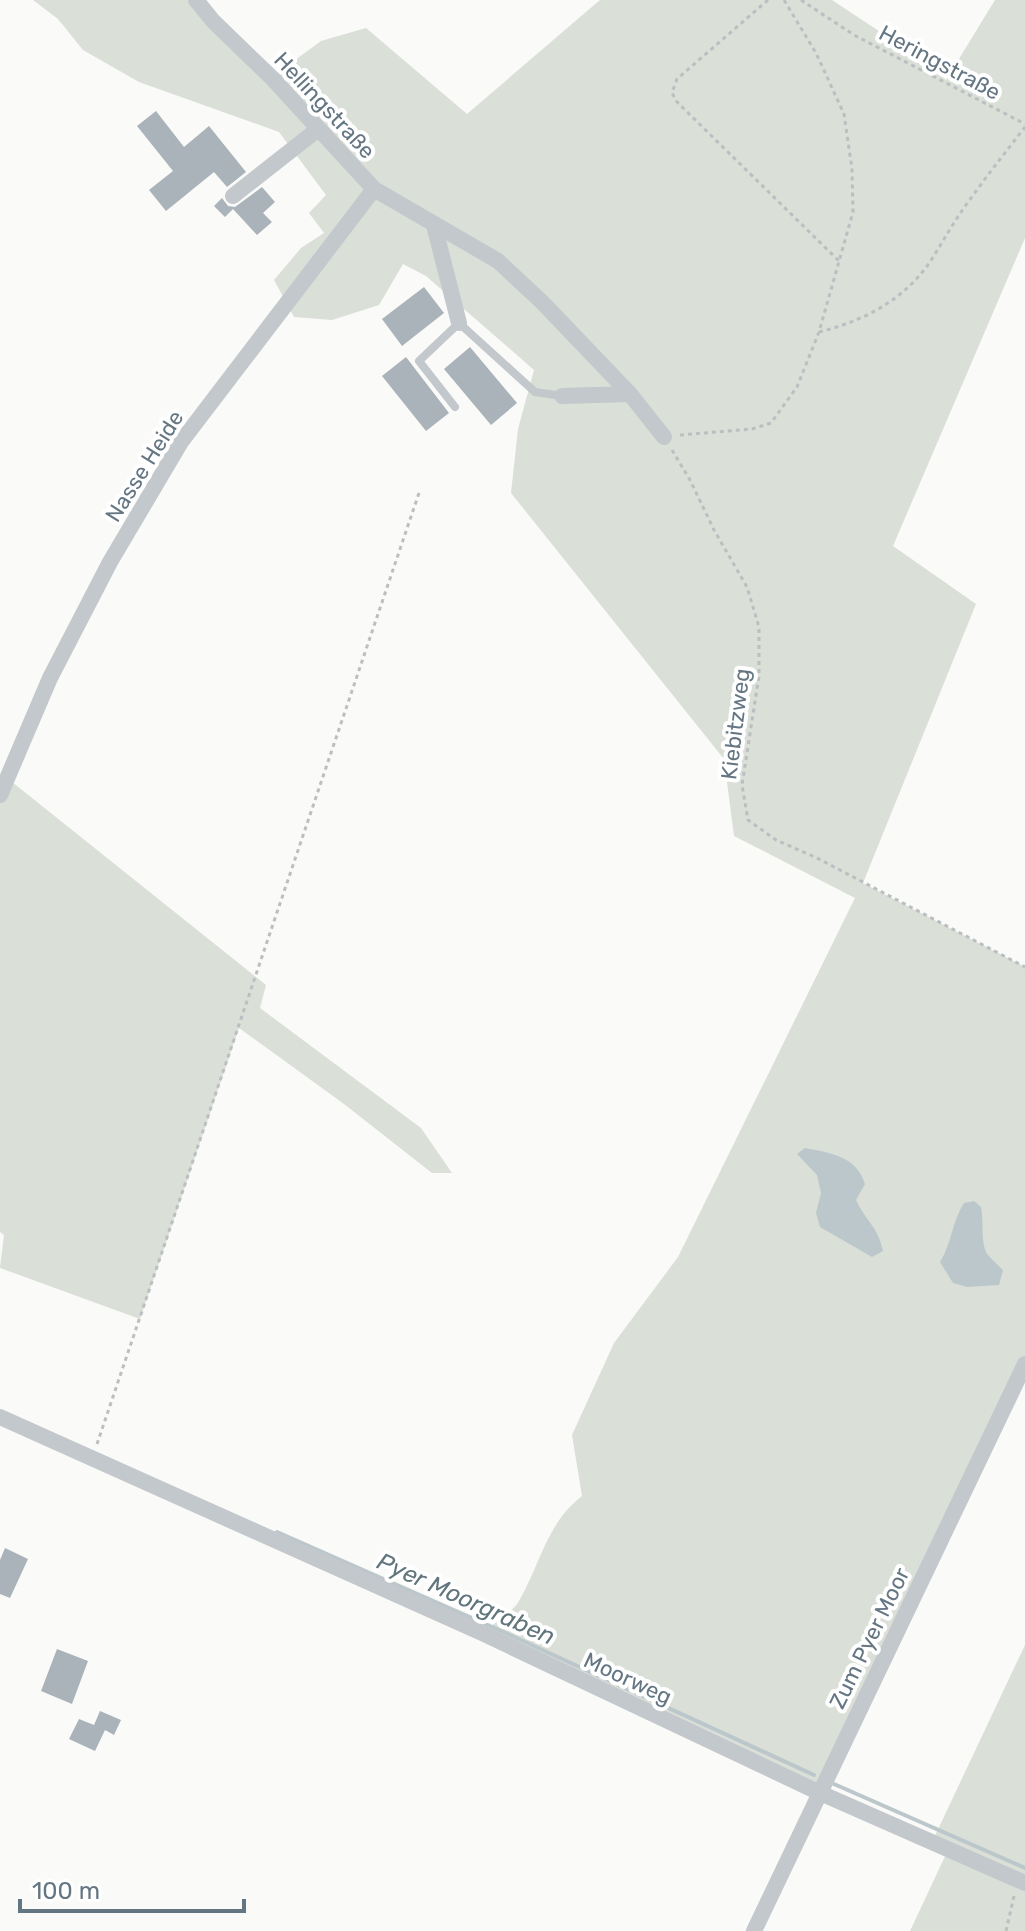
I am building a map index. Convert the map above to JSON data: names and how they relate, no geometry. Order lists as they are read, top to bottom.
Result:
{
  "streets": {
    "street": [
      "Hellingstraße",
      "Nasse Heide",
      "Zum Pyer Moor",
      "Moorweg"
    ],
    "path": ["Heringstraße", "Kiebitzweg"]
  },
  "crossings": [
    ["Hellingstraße", "Nasse Heide"],
    ["Hellingstraße", "Kiebitzweg"],
    ["Zum Pyer Moor", "Moorweg"]
  ],
  "water": ["Pyer Moorgraben"],
  "scale_bar": "100 m"
}
